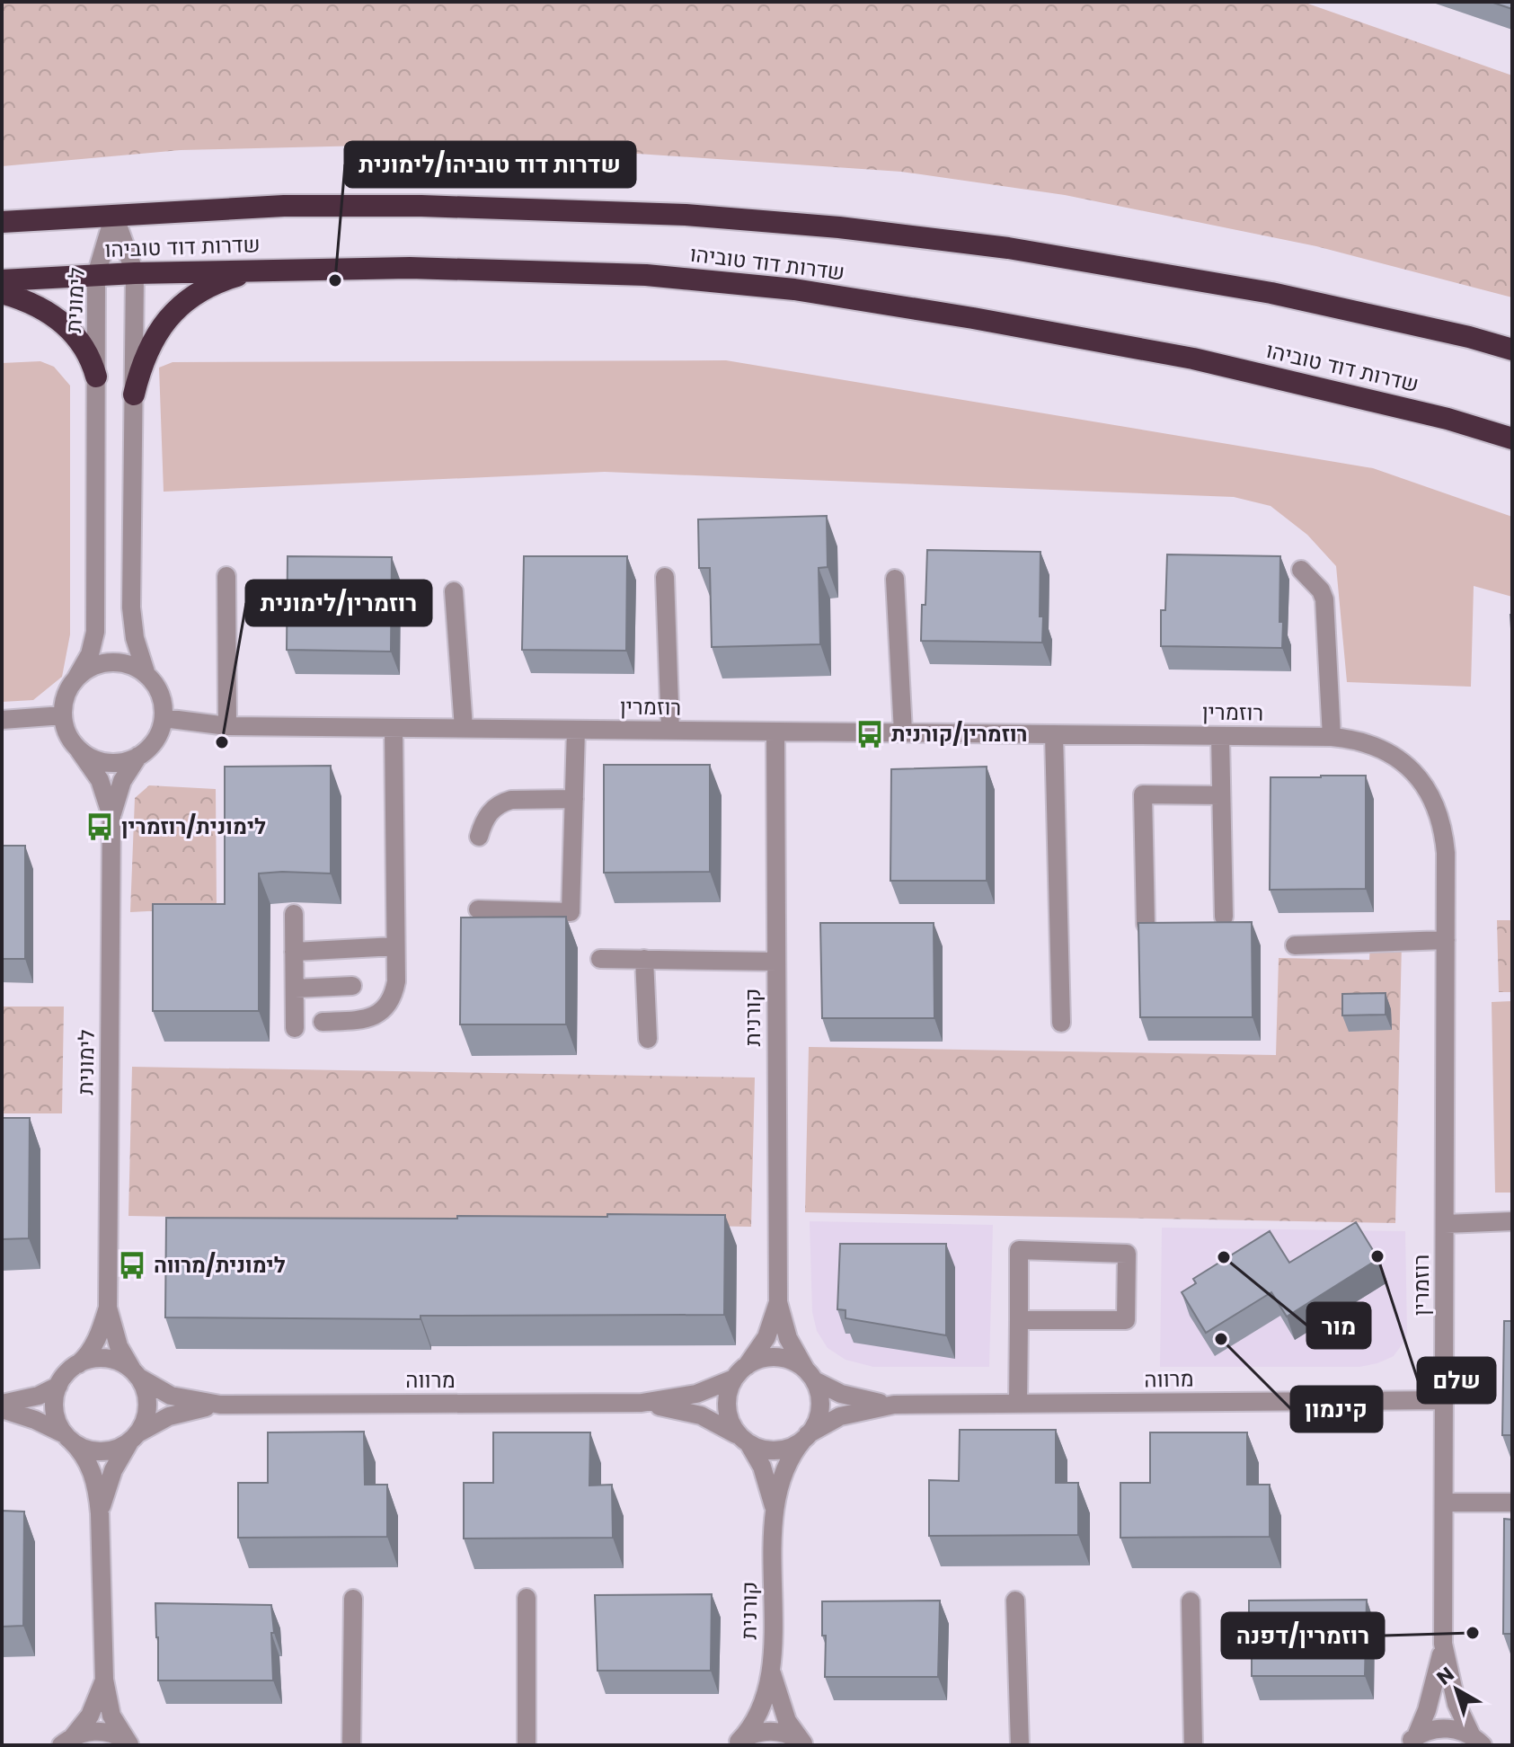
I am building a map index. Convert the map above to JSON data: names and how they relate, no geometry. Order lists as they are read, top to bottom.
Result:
{
  "streets": {
    "highway": ["שדרות דוד טוביהו"],
    "street": [
      "לימונית",
      "רוזמרין",
      "קורנית",
      "מרווה"
    ]
  },
  "crossings": [
    ["שדרות דוד טוביהו", "לימונית"],
    ["לימונית", "רוזמרין"],
    ["לימונית", "מרווה"],
    ["רוזמרין", "קורנית"],
    ["רוזמרין", "מרווה"],
    ["קורנית", "מרווה"]
  ],
  "places": {
    "other": [
      "שדרות דוד טוביהו/לימונית",
      "רוזמרין/לימונית",
      "שלם",
      "מור",
      "קינמון",
      "רוזמרין/דפנה"
    ],
    "bus stop": ["רוזמרין/קורנית", "לימונית/רוזמרין", "לימונית/מרווה"]
  },
  "north": "top left"
}
